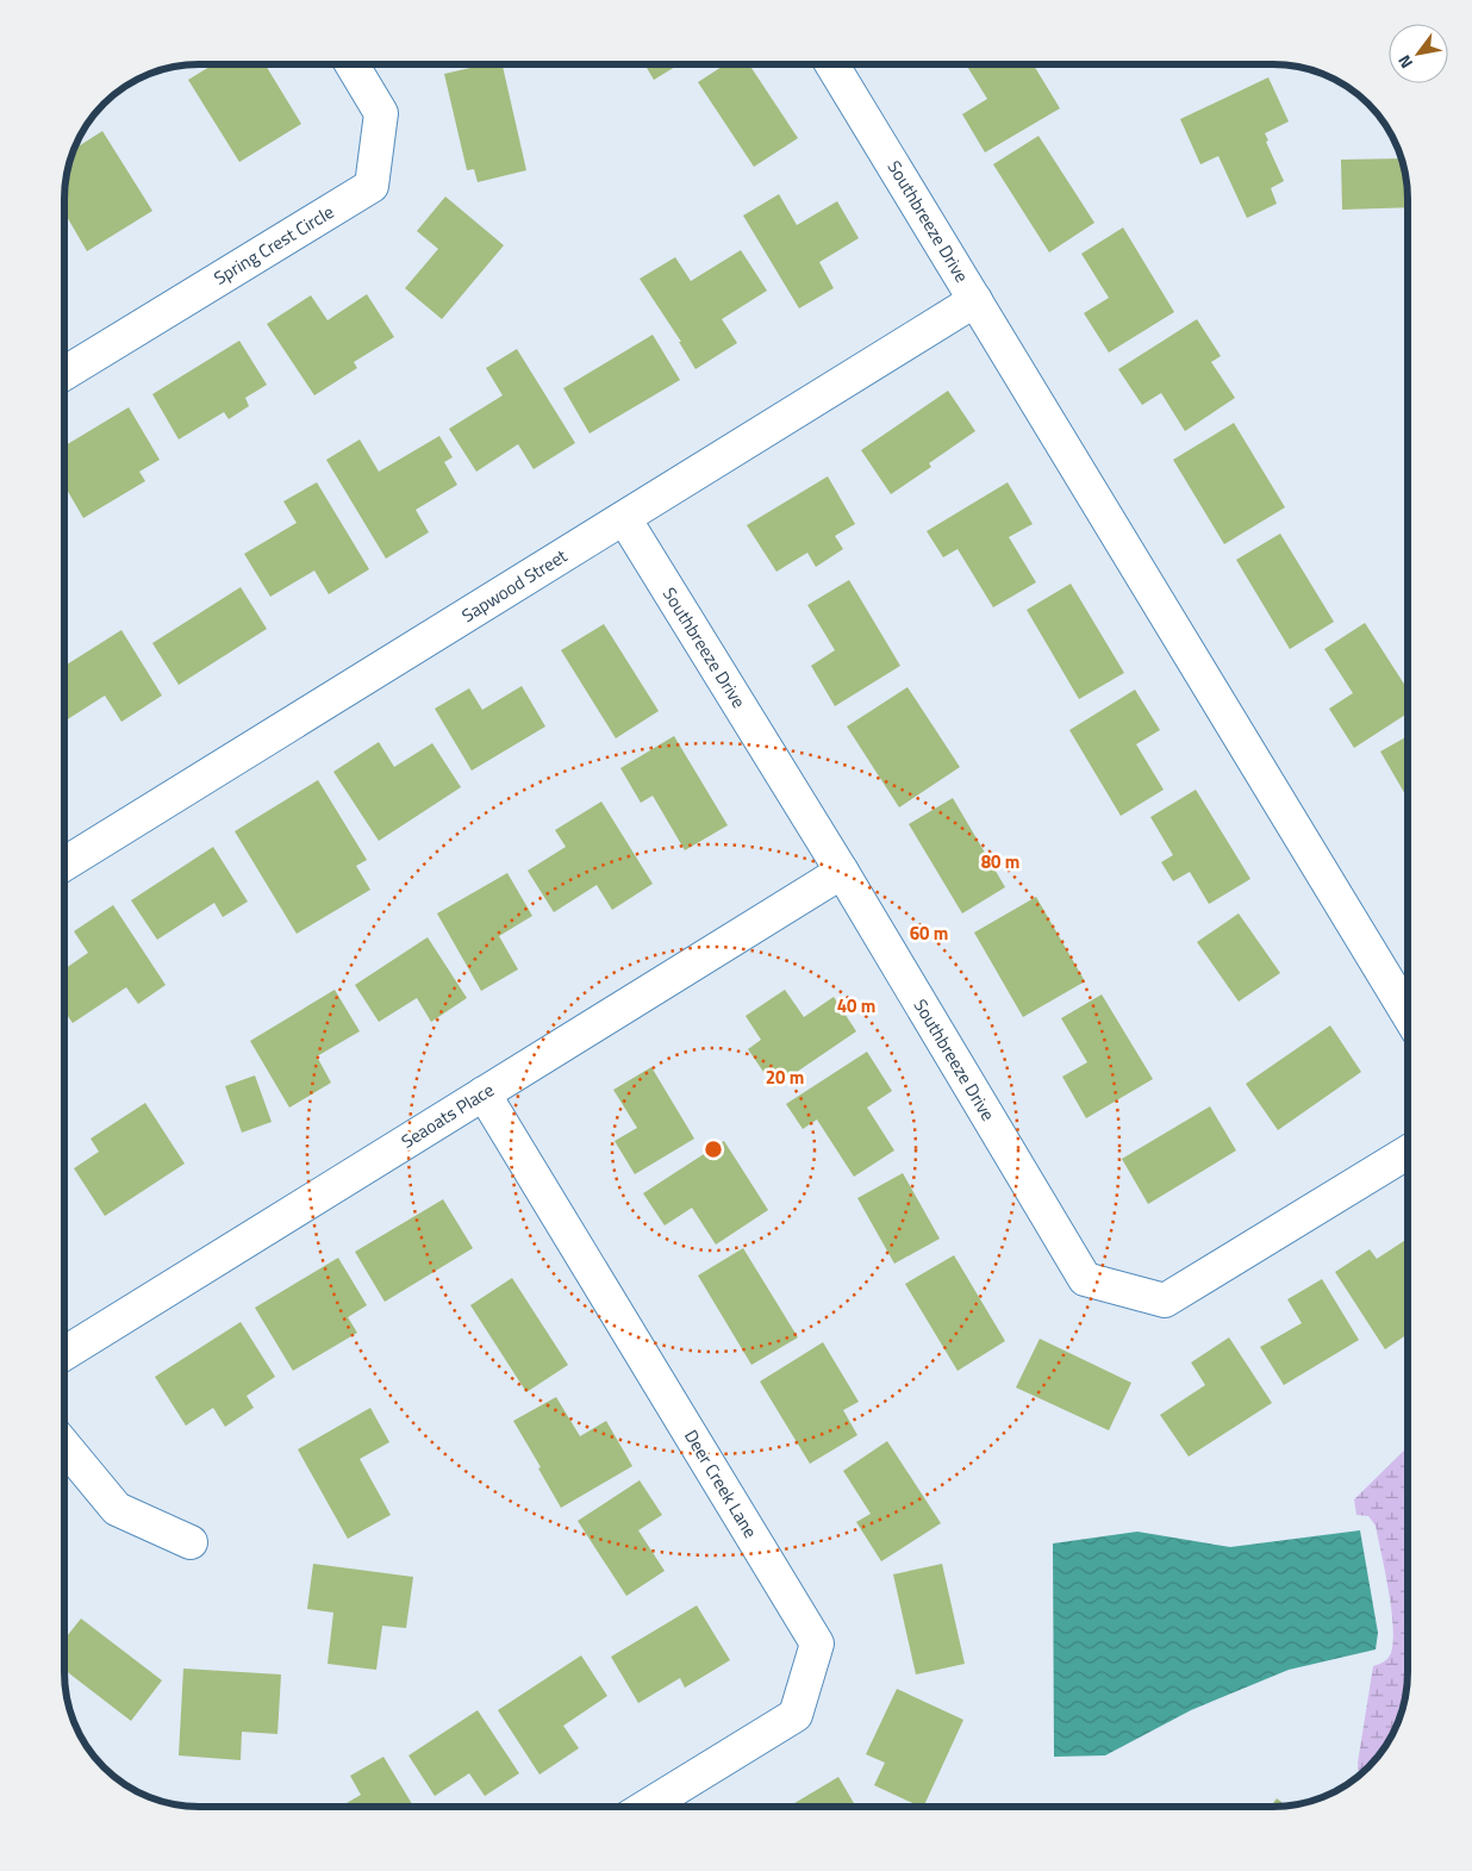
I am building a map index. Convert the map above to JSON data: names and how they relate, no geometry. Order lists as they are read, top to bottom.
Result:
{
  "streets": {
    "street": [
      "Southbreeze Drive",
      "Spring Crest Circle",
      "Sapwood Street",
      "Seaoats Place",
      "Deer Creek Lane"
    ]
  },
  "crossings": [
    ["Southbreeze Drive", "Sapwood Street"],
    ["Southbreeze Drive", "Seaoats Place"],
    ["Seaoats Place", "Deer Creek Lane"]
  ],
  "north": "bottom left",
  "rings": [
    "80 m",
    "60 m",
    "40 m",
    "20 m"
  ]
}
